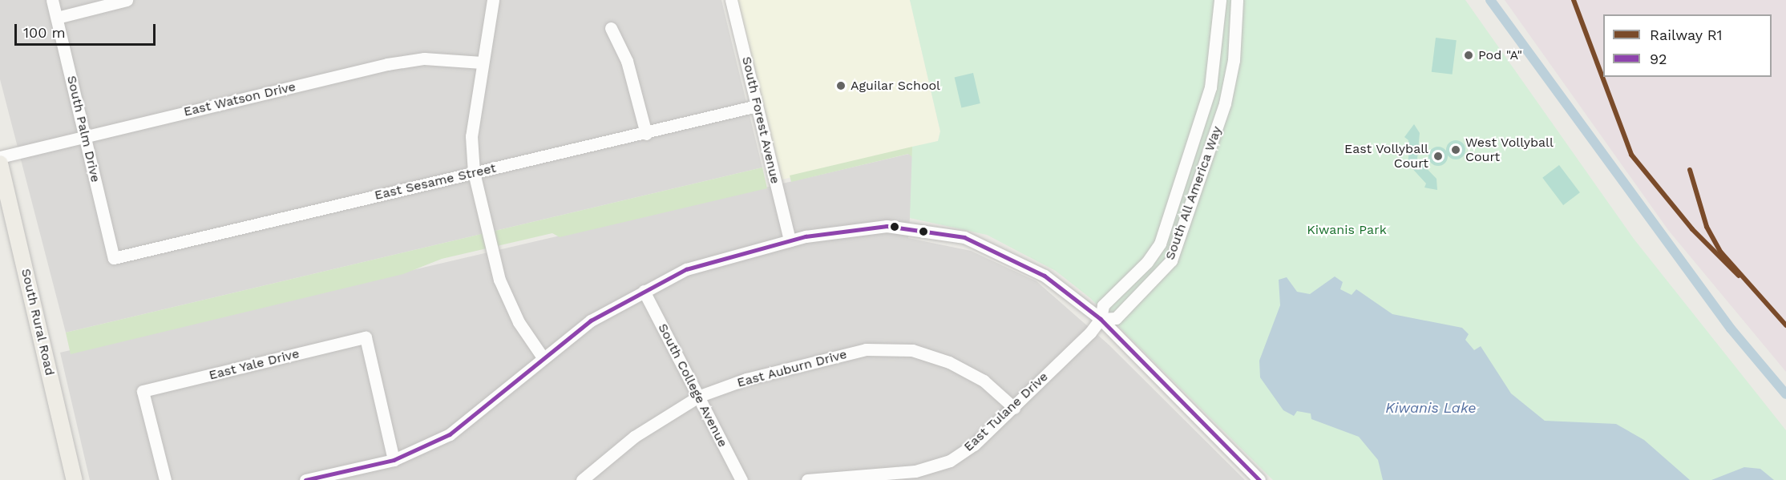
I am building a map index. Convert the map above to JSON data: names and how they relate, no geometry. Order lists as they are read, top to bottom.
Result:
{
  "streets": {
    "main road": ["South Rural Road"],
    "street": [
      "East Watson Drive",
      "South Forest Avenue",
      "South Palm Drive",
      "East Sesame Street",
      "South All America Way",
      "East Yale Drive",
      "East Auburn Drive",
      "South College Avenue",
      "East Tulane Drive"
    ]
  },
  "crossings": [
    ["East Watson Drive", "South Palm Drive"],
    ["South Forest Avenue", "East Sesame Street"],
    ["South Palm Drive", "East Sesame Street"],
    ["South All America Way", "East Tulane Drive"],
    ["East Auburn Drive", "South College Avenue"],
    ["East Auburn Drive", "East Tulane Drive"]
  ],
  "water": ["Kiwanis Lake"],
  "parks": ["Kiwanis Park"],
  "places": [
    "Pod \"A\"",
    "Aguilar School",
    "West Vollyball Court",
    "East Vollyball Court"
  ],
  "lines": ["rail line R1", "transit line 92"],
  "legend": ["Railway R1", "92"],
  "scale_bar": "100 m"
}
